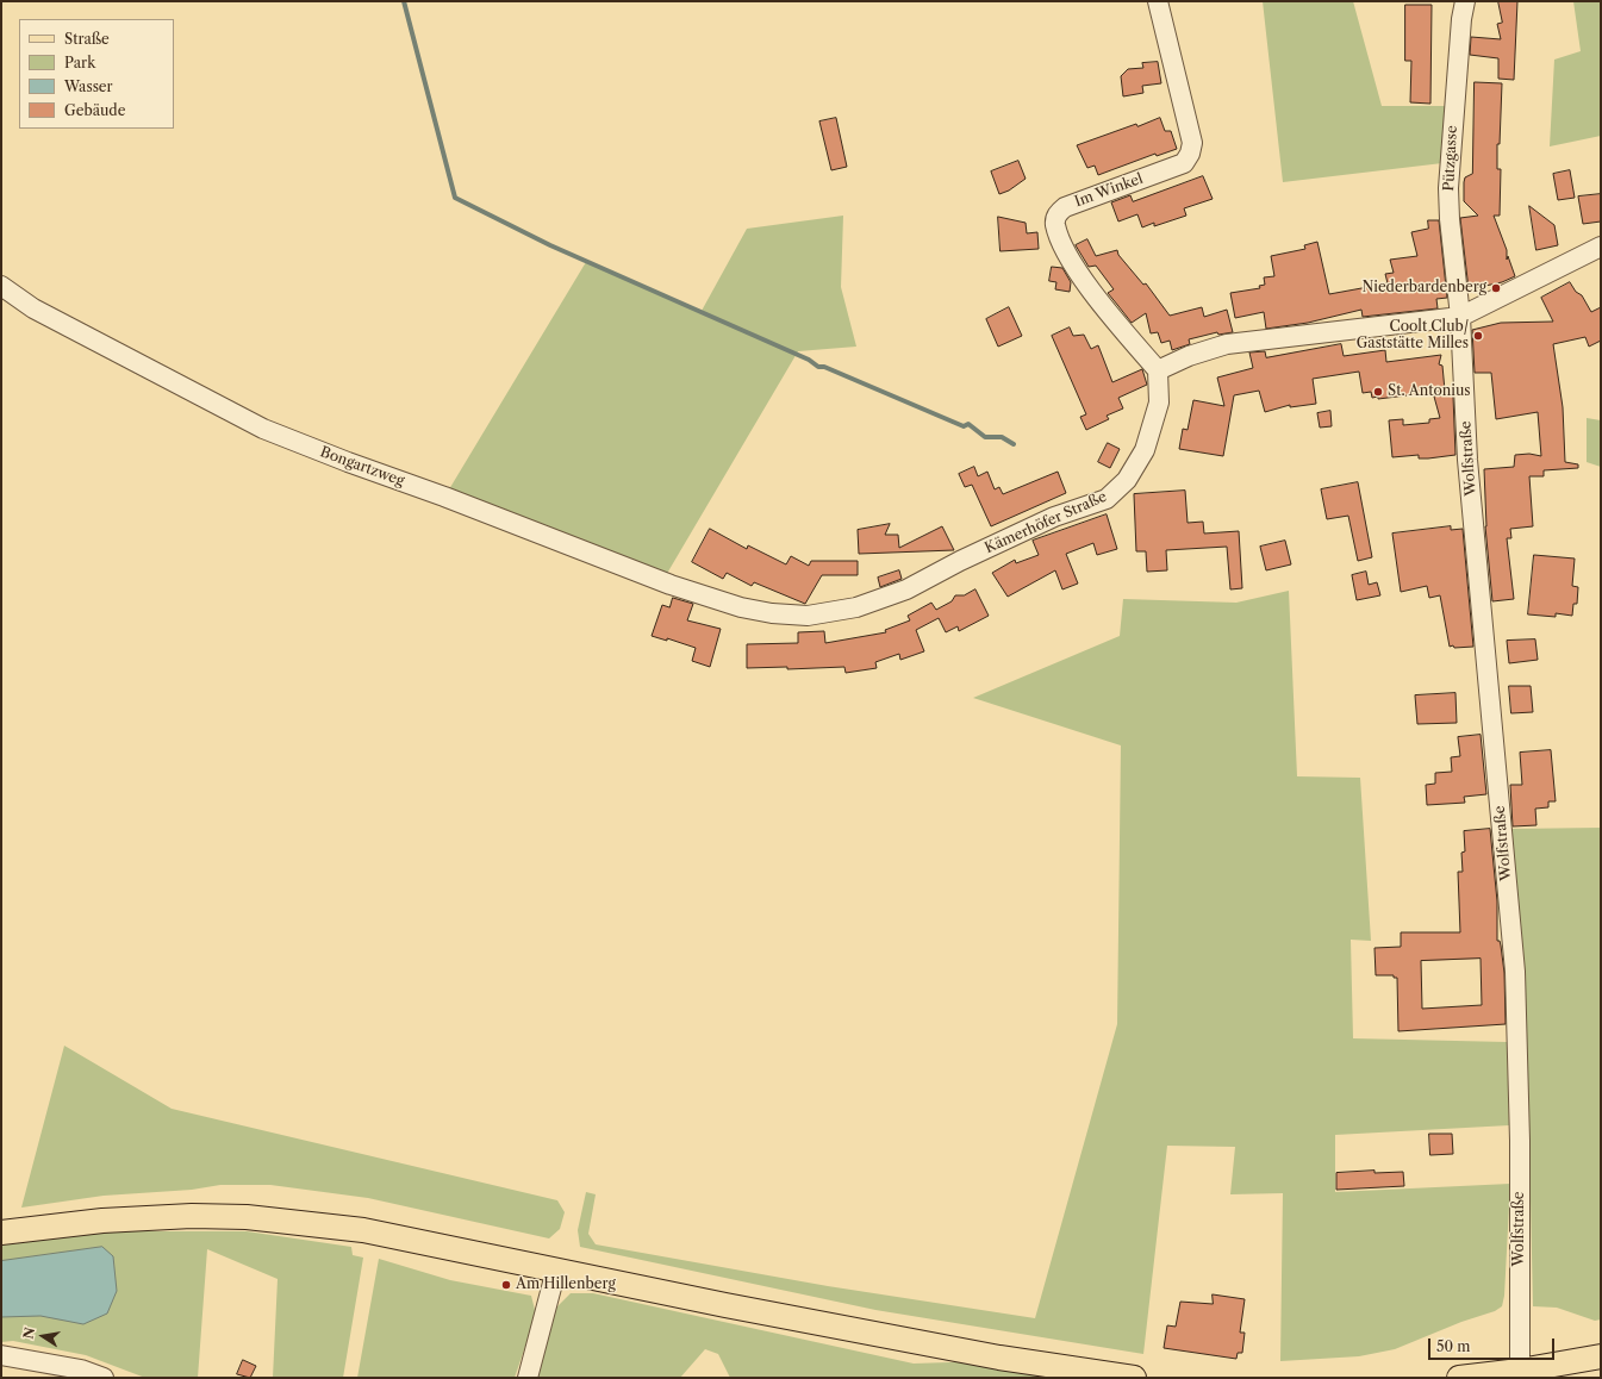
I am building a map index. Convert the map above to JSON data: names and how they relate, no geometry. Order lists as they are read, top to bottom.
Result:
{
  "streets": {
    "street": [
      "Pützgasse",
      "Im Winkel",
      "Wolfstraße",
      "Bongartzweg",
      "Kämerhöfer Straße"
    ]
  },
  "crossings": [
    ["Pützgasse", "Wolfstraße"],
    ["Im Winkel", "Kämerhöfer Straße"],
    ["Bongartzweg", "Kämerhöfer Straße"]
  ],
  "places": [
    "Niederbardenberg",
    "Coolt Club/ Gaststätte Milles",
    "St. Antonius",
    "Am Hillenberg"
  ],
  "legend": [
    "Straße",
    "Park",
    "Wasser",
    "Gebäude"
  ],
  "scale_bar": "50 m",
  "north": "left"
}
